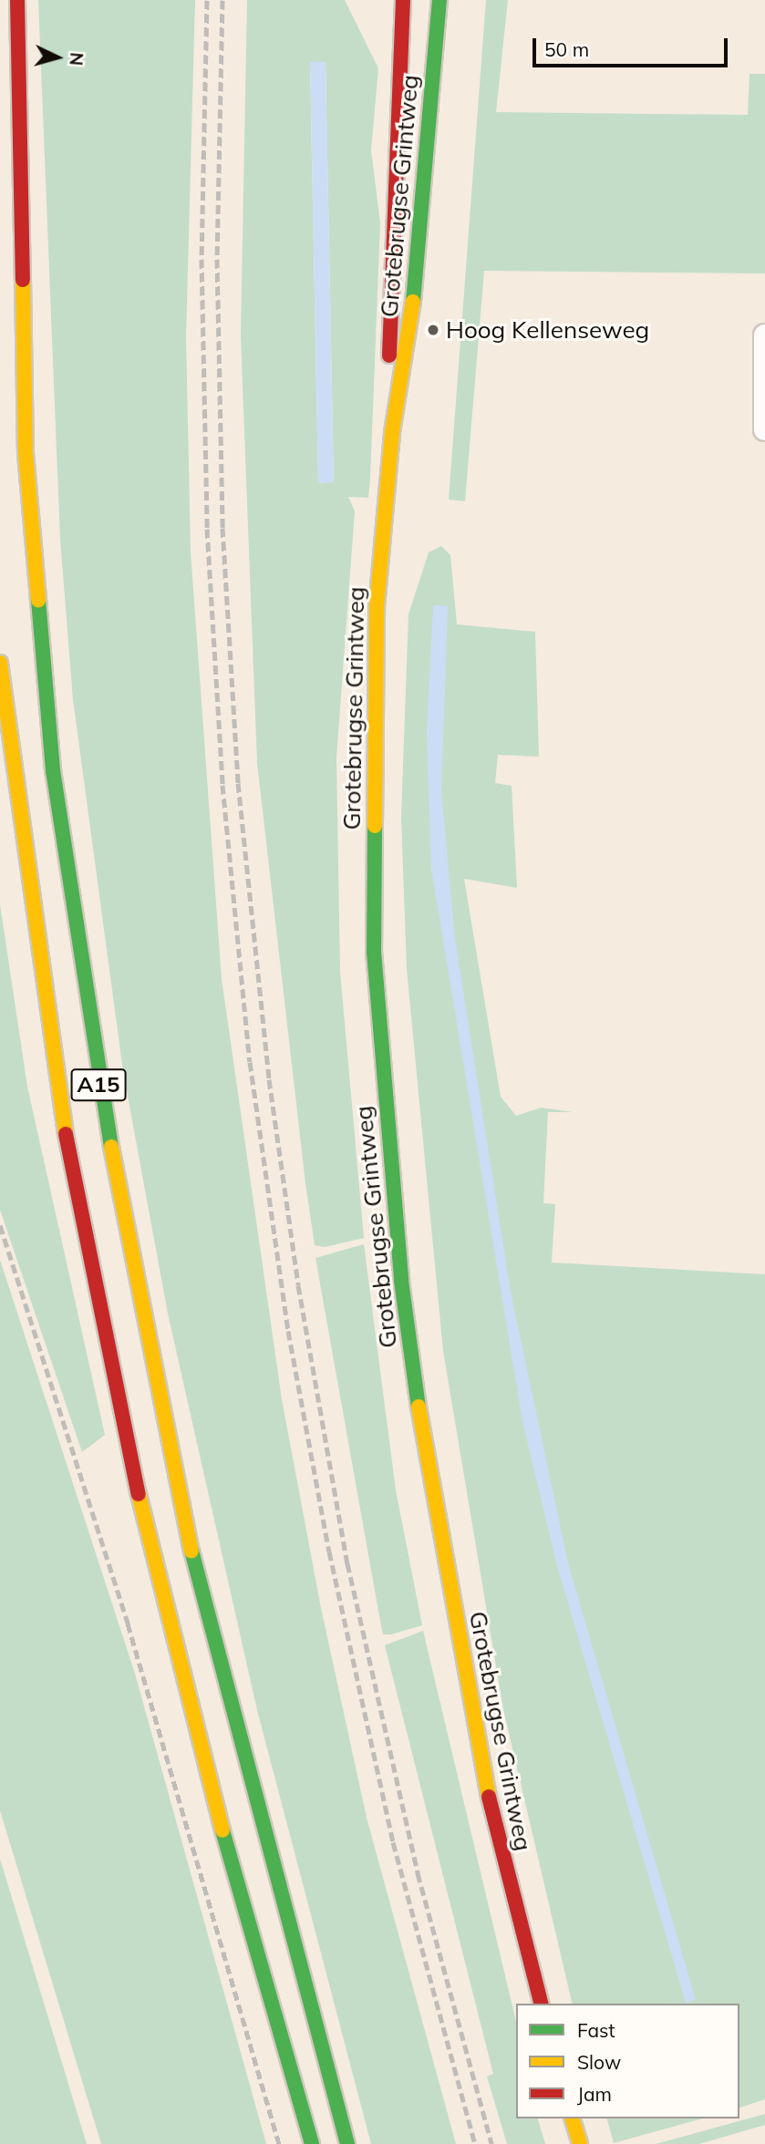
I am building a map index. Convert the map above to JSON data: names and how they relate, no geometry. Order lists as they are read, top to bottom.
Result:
{
  "streets": {
    "main road": ["Grotebrugse Grintweg", "A15"]
  },
  "places": ["Hoog Kellenseweg"],
  "legend": ["Fast", "Slow", "Jam"],
  "scale_bar": "50 m",
  "north": "right"
}
